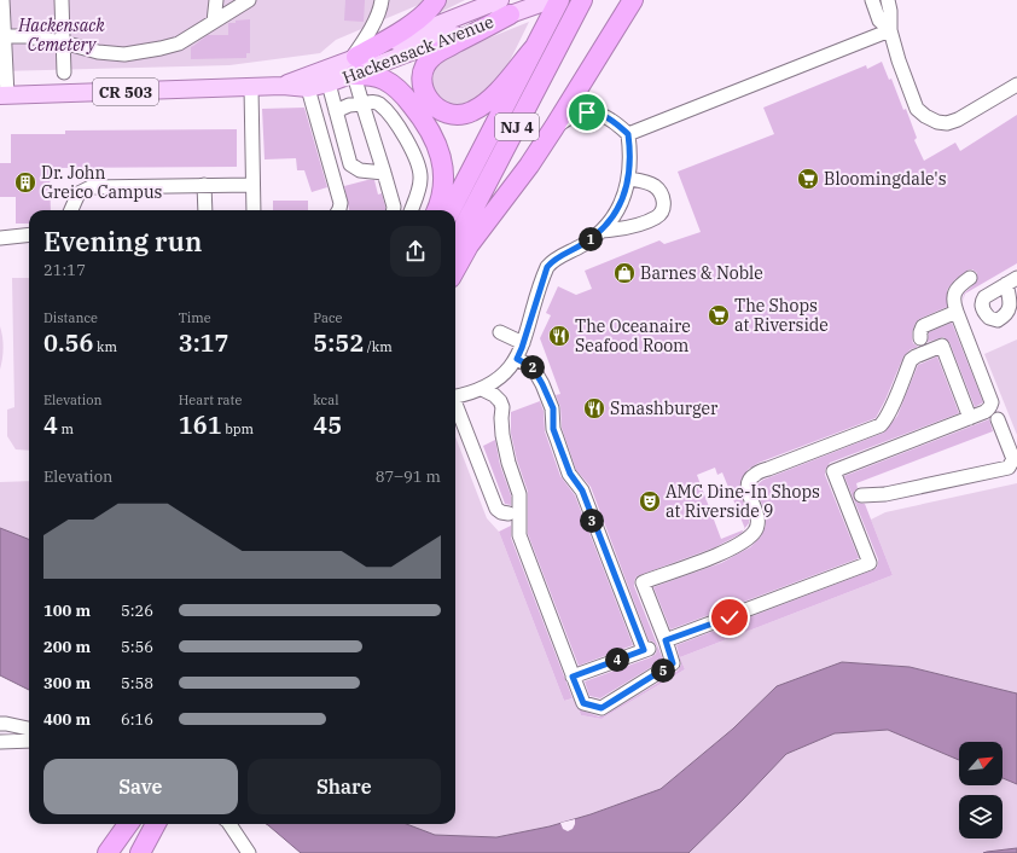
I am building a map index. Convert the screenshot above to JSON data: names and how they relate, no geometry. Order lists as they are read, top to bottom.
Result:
{
  "streets": {
    "highway": ["NJ 4"],
    "main road": ["Hackensack Avenue", "CR 503"]
  },
  "parks": ["Hackensack Cemetery"],
  "places": {
    "supermarket": ["Bloomingdale's", "The Shops at Riverside"],
    "building": ["Dr. John Greico Campus"],
    "shop": ["Barnes & Noble"],
    "restaurant": ["The Oceanaire Seafood Room", "Smashburger"],
    "theatre": ["AMC Dine-In Shops at Riverside 9"]
  },
  "north": "top right",
  "page": {
    "heading": ["Evening run", "21:17"],
    "pins": [
      "1",
      "2",
      "3",
      "4",
      "5"
    ],
    "stats": [
      ["Distance", "0.56 km"],
      ["Time", "3:17"],
      ["Pace", "5:52 /km"],
      ["Elevation", "4 m"],
      ["Heart rate", "161 bpm"],
      ["kcal", "45"]
    ],
    "chart": ["Elevation", "87–91 m"],
    "list": [
      {
        "name": "100 m",
        "note": "5:26"
      },
      {
        "name": "200 m",
        "note": "5:56"
      },
      {
        "name": "300 m",
        "note": "5:58"
      },
      {
        "name": "400 m",
        "note": "6:16"
      }
    ],
    "buttons": ["Save", "Share"]
  }
}
